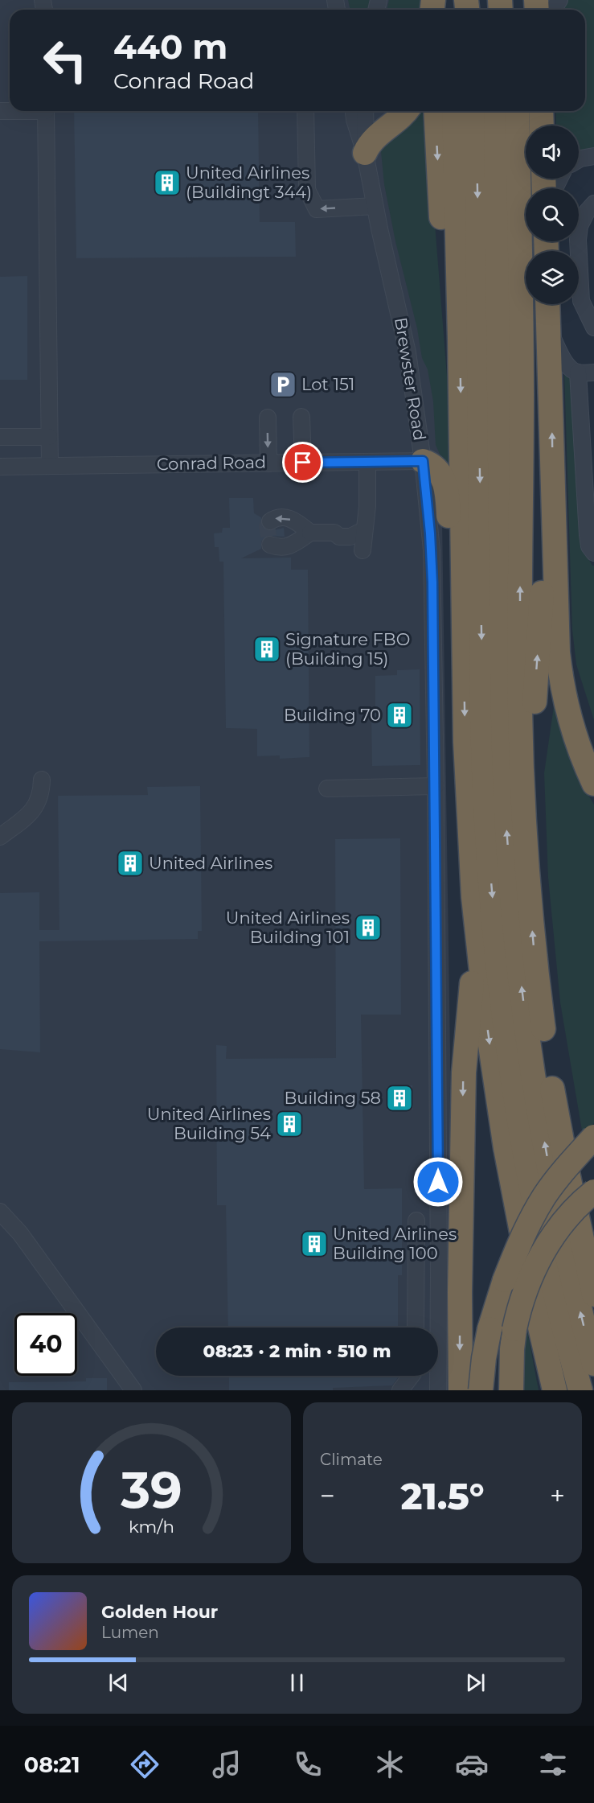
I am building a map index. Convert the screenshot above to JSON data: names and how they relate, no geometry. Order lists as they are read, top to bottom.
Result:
{
  "streets": {
    "street": ["Brewster Road", "Conrad Road"]
  },
  "crossings": [
    ["Brewster Road", "Conrad Road"]
  ],
  "places": {
    "building": [
      "United Airlines (Buildingt 344)",
      "Signature FBO (Building 15)",
      "Building 70",
      "United Airlines",
      "United Airlines Building 101",
      "Building 58",
      "United Airlines Building 54",
      "United Airlines Building 100"
    ],
    "parking": ["Lot 151"]
  },
  "page": {
    "turn": ["440 m", "Conrad Road"],
    "limit": "40",
    "trip": "08:23 · 2 min · 510 m",
    "tile": "Climate",
    "heat": ["−", "21.5°", "+"],
    "song": ["Golden Hour", "Lumen"],
    "tabs": "08:21",
    "gauge": ["39", "km/h"]
  }
}
